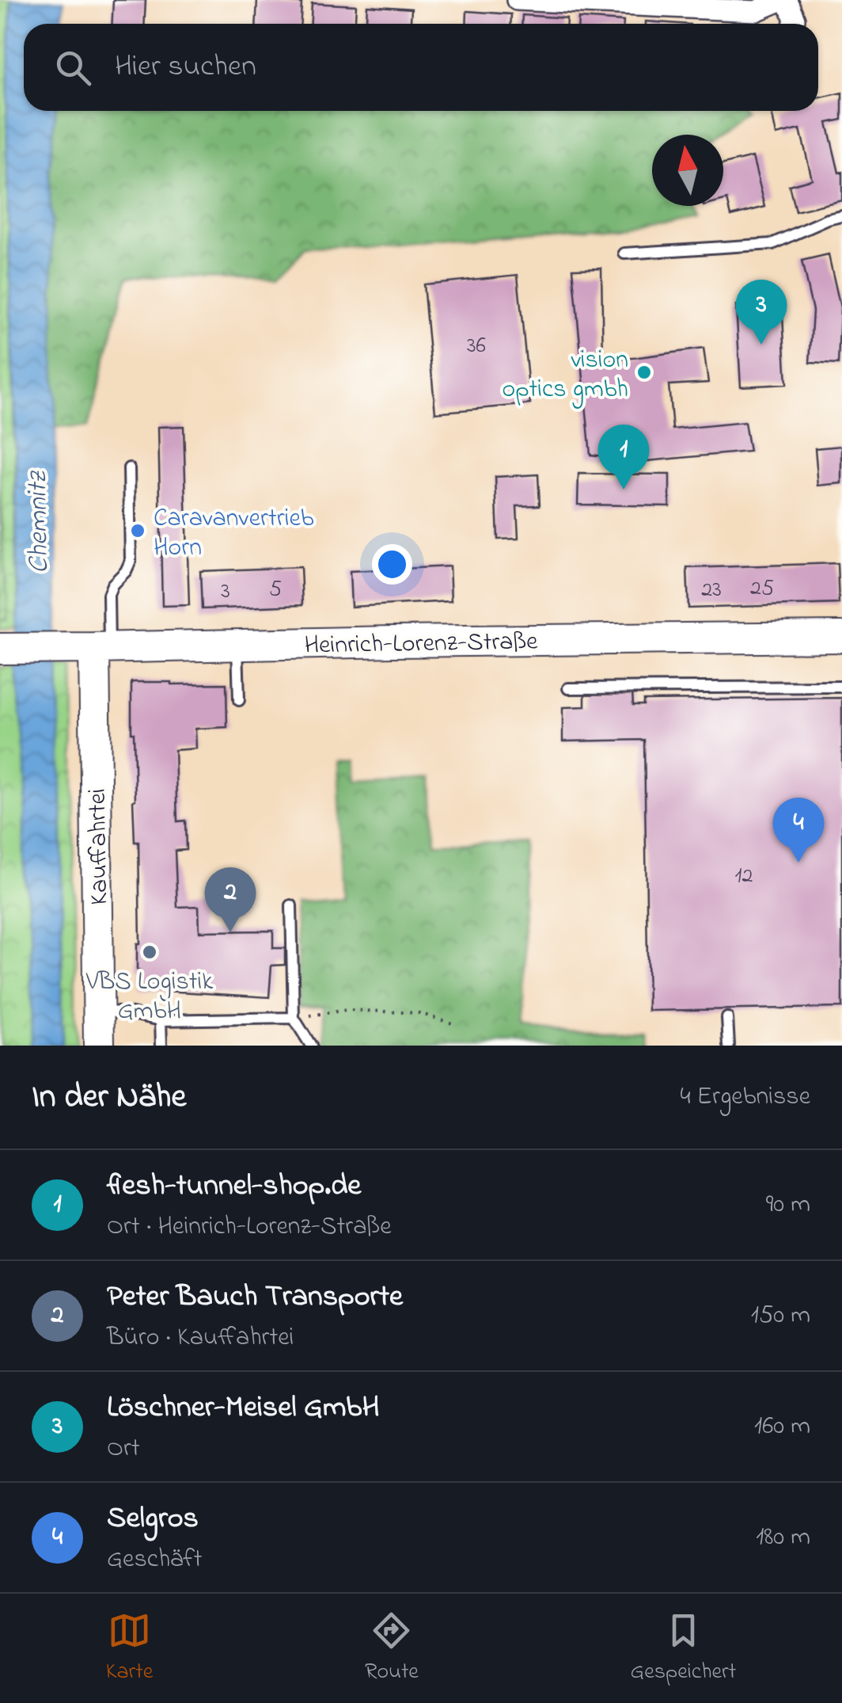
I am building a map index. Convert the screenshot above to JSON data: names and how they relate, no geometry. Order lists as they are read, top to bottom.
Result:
{
  "streets": {
    "street": ["Heinrich-Lorenz-Straße", "Kauffahrtei"]
  },
  "crossings": [
    ["Heinrich-Lorenz-Straße", "Kauffahrtei"]
  ],
  "water": ["Chemnitz"],
  "places": ["vision optics gmbh", "Caravanvertrieb Horn", "VBS Logistik GmbH"],
  "house_numbers": [
    "36",
    "25",
    "5",
    "23",
    "3",
    "12"
  ],
  "north": "top",
  "page": {
    "search": "Hier suchen",
    "pins": [
      "3",
      "1",
      "4",
      "2"
    ],
    "heading": ["In der Nähe", "4 Ergebnisse"],
    "list": [
      {
        "mark": "1",
        "name": "flesh-tunnel-shop.de",
        "note": "Ort · Heinrich-Lorenz-Straße",
        "value": "90 m"
      },
      {
        "mark": "2",
        "name": "Peter Bauch Transporte",
        "note": "Büro · Kauffahrtei",
        "value": "150 m"
      },
      {
        "mark": "3",
        "name": "Löschner-Meisel GmbH",
        "note": "Ort",
        "value": "160 m"
      },
      {
        "mark": "4",
        "name": "Selgros",
        "note": "Geschäft",
        "value": "180 m"
      }
    ],
    "nav": ["Karte", "Route", "Gespeichert"]
  }
}
